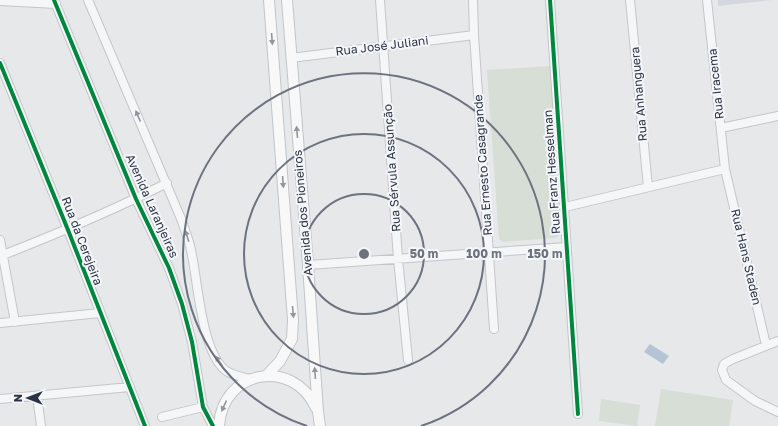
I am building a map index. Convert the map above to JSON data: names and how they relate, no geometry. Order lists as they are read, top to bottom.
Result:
{
  "streets": {
    "main road": ["Avenida dos Pioneiros"],
    "street": [
      "Rua José Juliani",
      "Rua Iracema",
      "Rua Anhanguera",
      "Rua Ernesto Casagrande",
      "Rua Sérvula Assunção",
      "Rua Franz Hesselman",
      "Avenida Laranjeiras",
      "Rua da Cerejeira",
      "Rua Hans Staden"
    ]
  },
  "crossings": [
    ["Rua José Juliani", "Rua Ernesto Casagrande"],
    ["Rua José Juliani", "Rua Sérvula Assunção"],
    ["Rua José Juliani", "Avenida dos Pioneiros"],
    ["Rua Iracema", "Rua Hans Staden"]
  ],
  "north": "left",
  "rings": ["50 m", "100 m", "150 m"]
}
